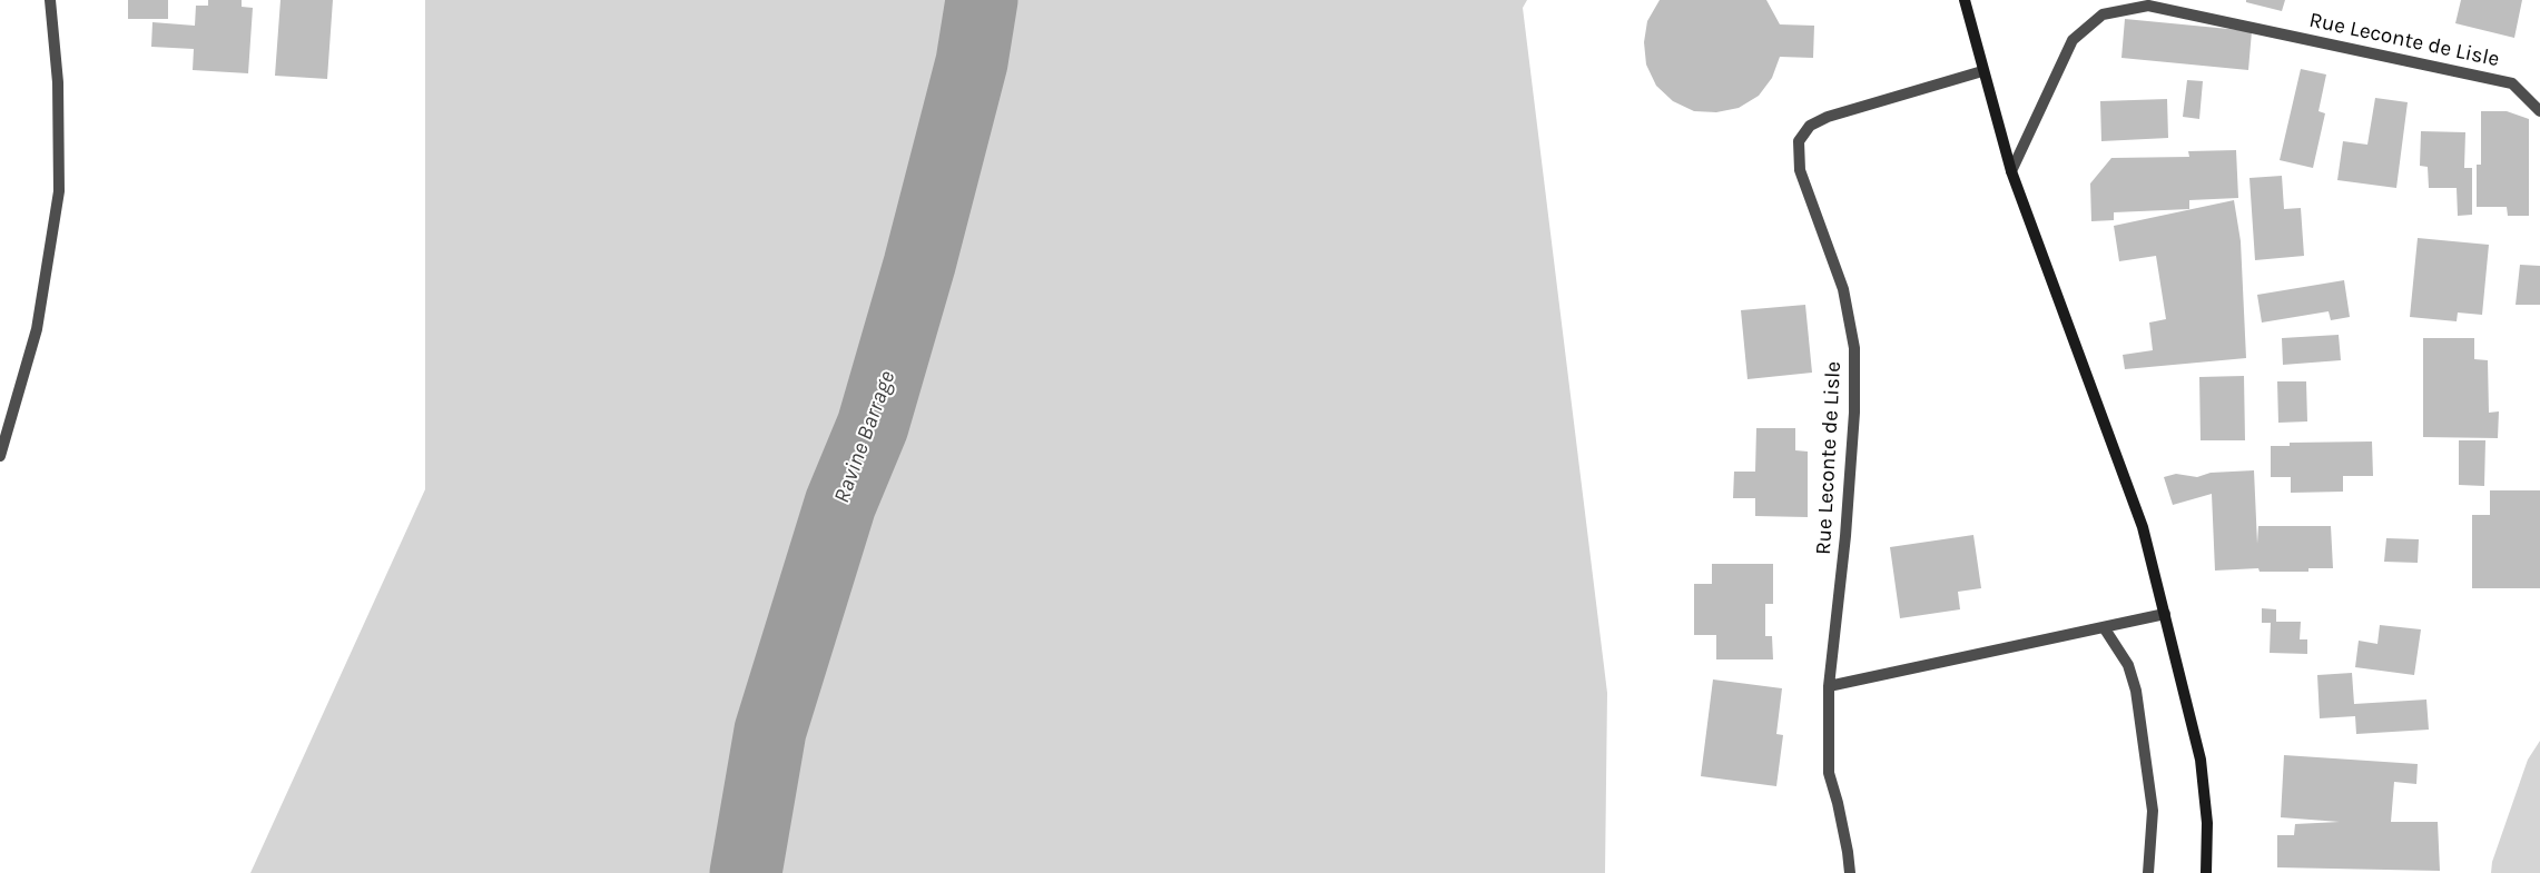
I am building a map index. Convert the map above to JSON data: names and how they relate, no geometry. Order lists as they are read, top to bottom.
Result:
{
  "streets": {
    "street": ["Rue Leconte de Lisle"]
  },
  "water": ["Ravine Barrage"]
}
